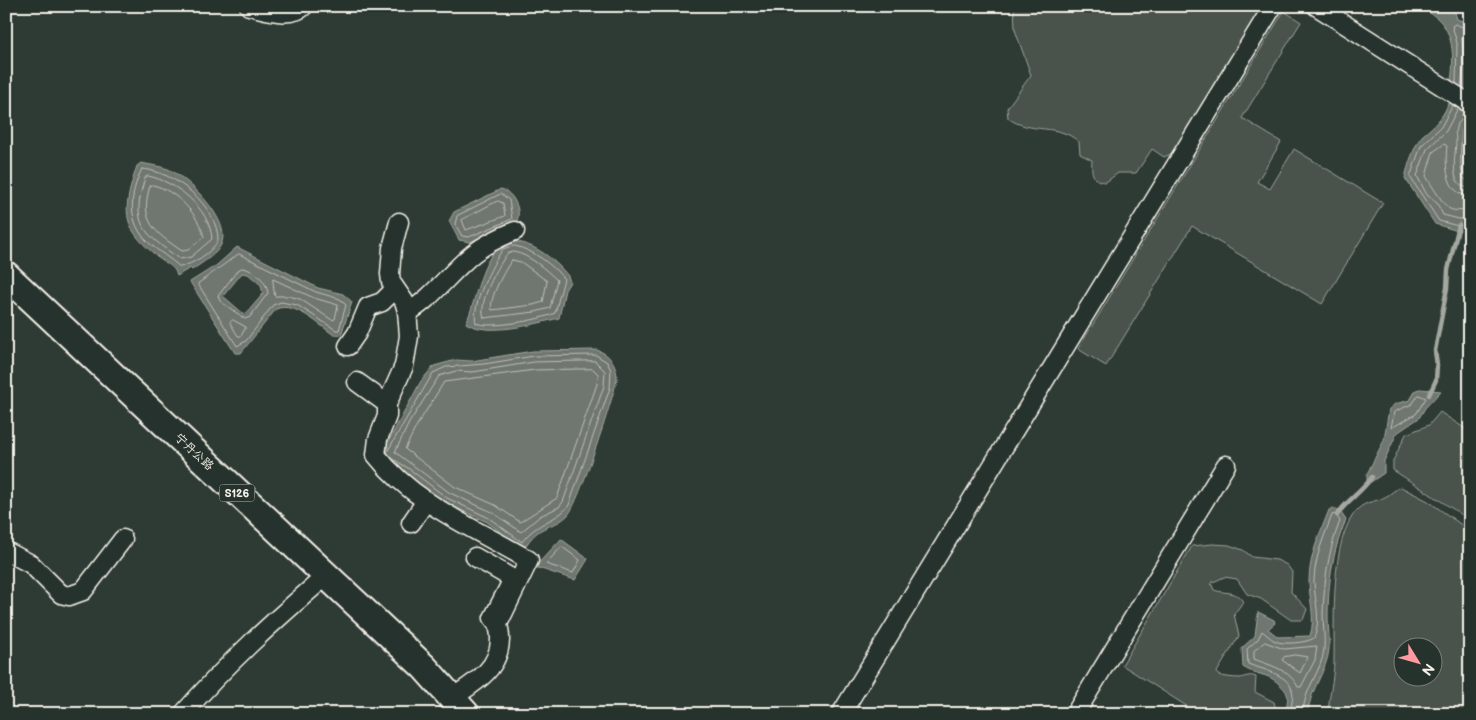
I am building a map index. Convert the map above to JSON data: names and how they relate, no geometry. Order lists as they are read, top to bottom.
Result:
{
  "streets": {
    "main road": ["宁丹公路", "S126"]
  },
  "north": "bottom right"
}
